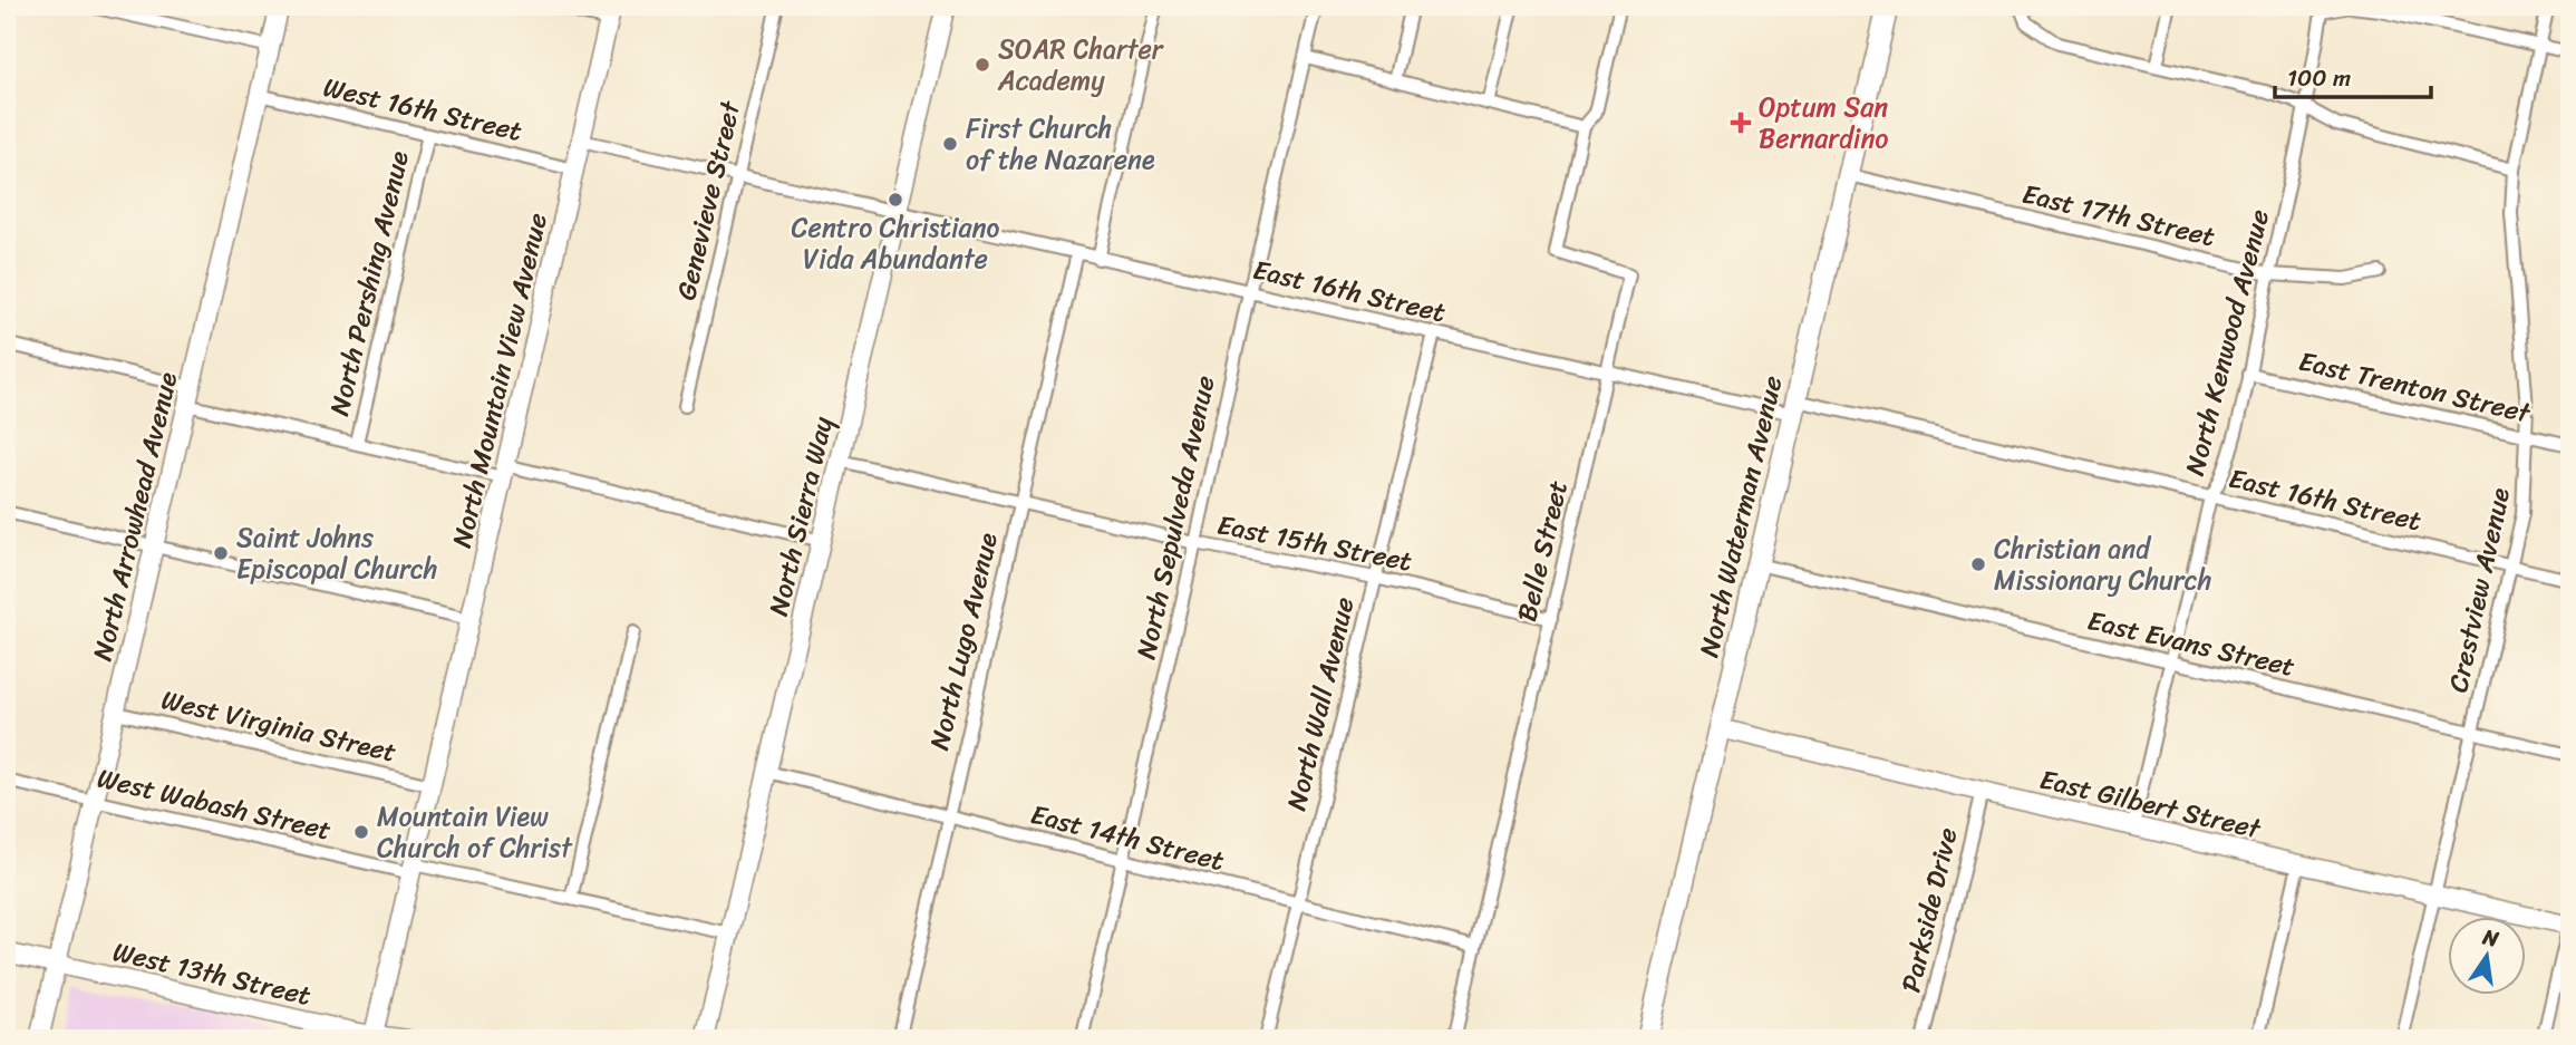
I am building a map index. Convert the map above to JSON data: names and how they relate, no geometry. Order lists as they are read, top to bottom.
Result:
{
  "streets": {
    "main road": ["North Waterman Avenue"],
    "street": [
      "West 16th Street",
      "Genevieve Street",
      "East 17th Street",
      "North Pershing Avenue",
      "East 16th Street",
      "North Kenwood Avenue",
      "North Mountain View Avenue",
      "East Trenton Street",
      "North Arrowhead Avenue",
      "North Sierra Way",
      "North Sepulveda Avenue",
      "East 15th Street",
      "Belle Street",
      "Crestview Avenue",
      "North Lugo Avenue",
      "East Evans Street",
      "North Wall Avenue",
      "West Virginia Street",
      "West Wabash Street",
      "East Gilbert Street",
      "East 14th Street",
      "Parkside Drive",
      "West 13th Street"
    ]
  },
  "crossings": [
    ["West 16th Street", "North Pershing Avenue"],
    ["West 16th Street", "North Mountain View Avenue"],
    ["West 16th Street", "North Arrowhead Avenue"],
    ["East 17th Street", "North Kenwood Avenue"],
    ["East 17th Street", "North Waterman Avenue"],
    ["East 16th Street", "North Kenwood Avenue"],
    ["East 16th Street", "North Sierra Way"],
    ["East 16th Street", "North Waterman Avenue"],
    ["East 16th Street", "North Sepulveda Avenue"],
    ["East 16th Street", "Belle Street"],
    ["East 16th Street", "Crestview Avenue"],
    ["East 16th Street", "North Lugo Avenue"],
    ["East 16th Street", "North Wall Avenue"],
    ["North Kenwood Avenue", "East Trenton Street"],
    ["North Kenwood Avenue", "East Evans Street"],
    ["North Kenwood Avenue", "East Gilbert Street"],
    ["North Mountain View Avenue", "West Virginia Street"],
    ["North Mountain View Avenue", "West Wabash Street"],
    ["North Mountain View Avenue", "West 13th Street"],
    ["East Trenton Street", "Crestview Avenue"],
    ["North Arrowhead Avenue", "West Virginia Street"],
    ["North Arrowhead Avenue", "West Wabash Street"],
    ["North Arrowhead Avenue", "West 13th Street"],
    ["North Sierra Way", "East 15th Street"],
    ["North Sierra Way", "West Wabash Street"],
    ["North Sierra Way", "East 14th Street"],
    ["North Waterman Avenue", "East Evans Street"],
    ["North Waterman Avenue", "East Gilbert Street"],
    ["North Sepulveda Avenue", "East 15th Street"],
    ["North Sepulveda Avenue", "East 14th Street"],
    ["East 15th Street", "Belle Street"],
    ["East 15th Street", "North Lugo Avenue"],
    ["East 15th Street", "North Wall Avenue"],
    ["Belle Street", "East 14th Street"],
    ["Crestview Avenue", "East Evans Street"],
    ["Crestview Avenue", "East Gilbert Street"],
    ["North Lugo Avenue", "East 14th Street"],
    ["North Wall Avenue", "East 14th Street"],
    ["East Gilbert Street", "Parkside Drive"]
  ],
  "places": {
    "other": [
      "SOAR Charter Academy",
      "First Church of the Nazarene",
      "Centro Christiano Vida Abundante",
      "Saint Johns Episcopal Church",
      "Christian and Missionary Church",
      "Mountain View Church of Christ"
    ],
    "health": ["Optum San Bernardino"]
  },
  "scale_bar": "100 m",
  "north": "top"
}
